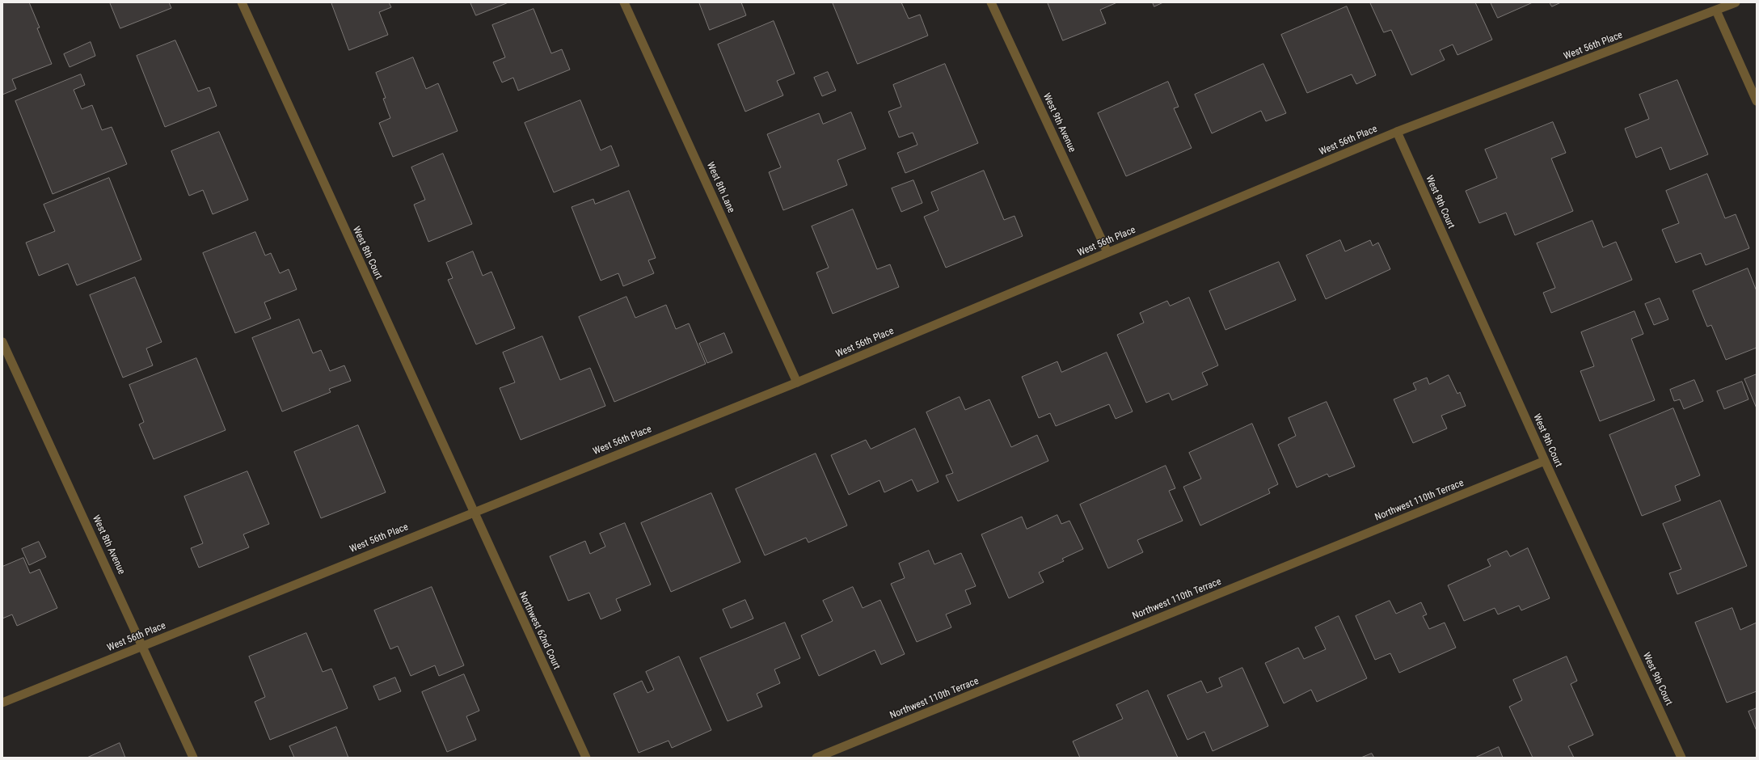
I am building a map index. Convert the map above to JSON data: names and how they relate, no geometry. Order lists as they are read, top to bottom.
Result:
{
  "streets": {
    "street": [
      "West 56th Place",
      "West 9th Avenue",
      "West 8th Lane",
      "West 9th Court",
      "West 8th Court",
      "Northwest 110th Terrace",
      "West 8th Avenue",
      "Northwest 62nd Court"
    ]
  },
  "crossings": [
    ["West 56th Place", "West 9th Avenue"],
    ["West 56th Place", "West 8th Lane"],
    ["West 56th Place", "West 9th Court"],
    ["West 56th Place", "West 8th Court"],
    ["West 56th Place", "West 8th Avenue"],
    ["West 56th Place", "Northwest 62nd Court"],
    ["West 9th Court", "Northwest 110th Terrace"],
    ["West 8th Court", "Northwest 62nd Court"]
  ]
}
